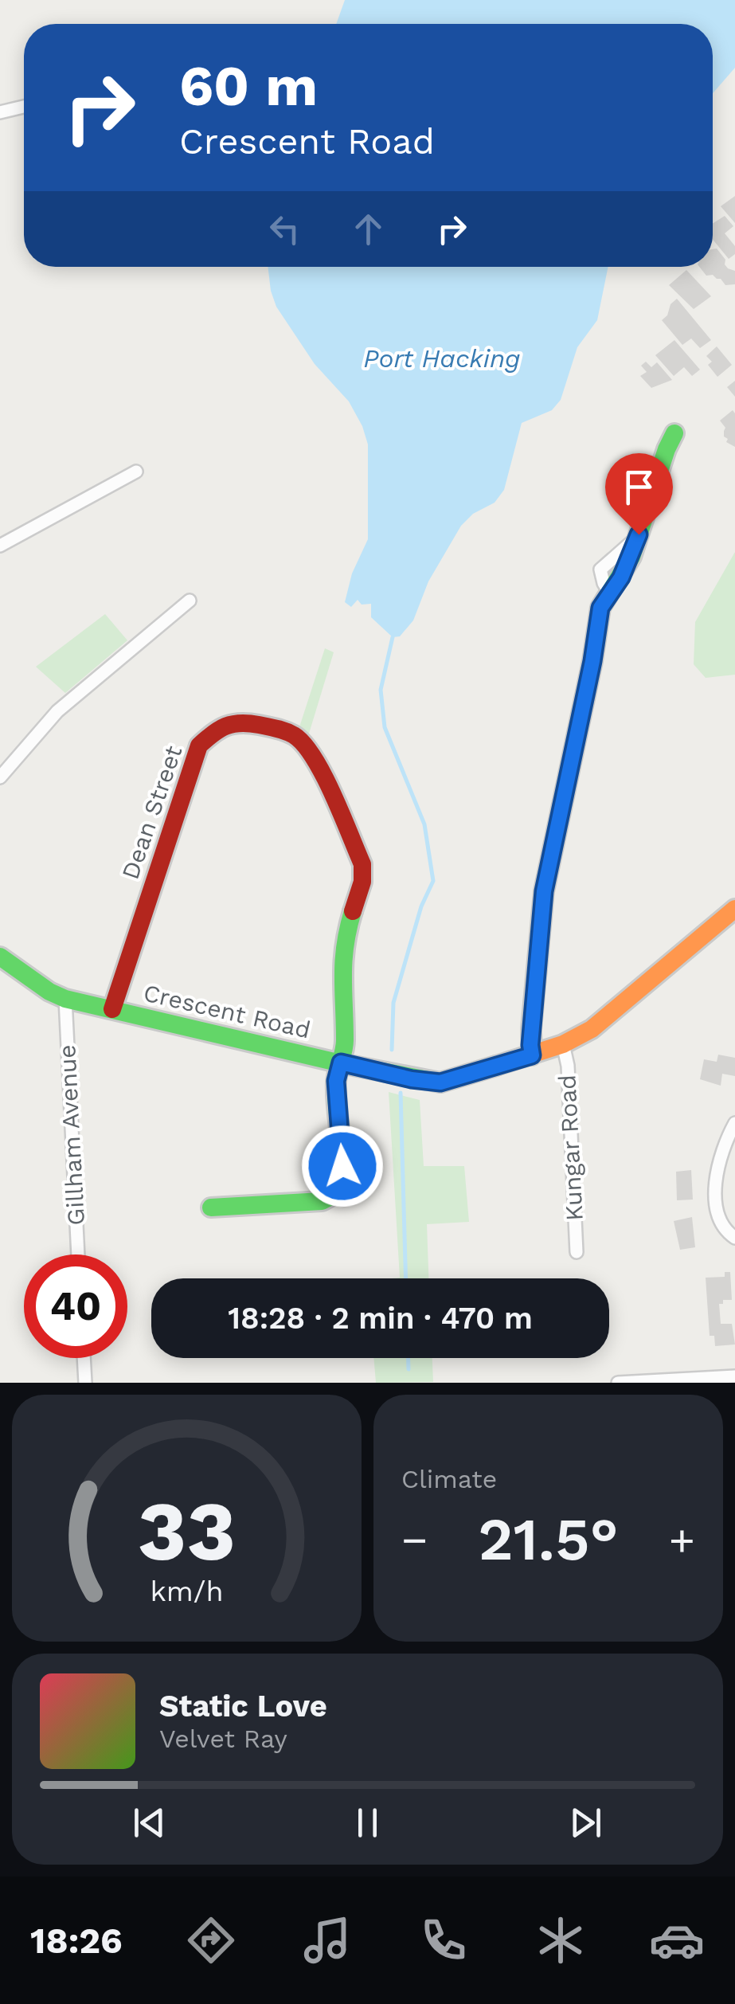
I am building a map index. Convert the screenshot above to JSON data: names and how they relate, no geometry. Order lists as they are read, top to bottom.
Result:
{
  "streets": {
    "street": [
      "Dean Street",
      "Crescent Road",
      "Gillham Avenue",
      "Kungar Road"
    ]
  },
  "crossings": [
    ["Dean Street", "Crescent Road"],
    ["Crescent Road", "Gillham Avenue"],
    ["Crescent Road", "Kungar Road"]
  ],
  "water": ["Port Hacking"],
  "page": {
    "turn": ["60 m", "Crescent Road"],
    "limit": "40",
    "trip": "18:28 · 2 min · 470 m",
    "tile": "Climate",
    "heat": ["−", "21.5°", "+"],
    "song": ["Static Love", "Velvet Ray"],
    "tabs": "18:26",
    "gauge": ["33", "km/h"]
  }
}
